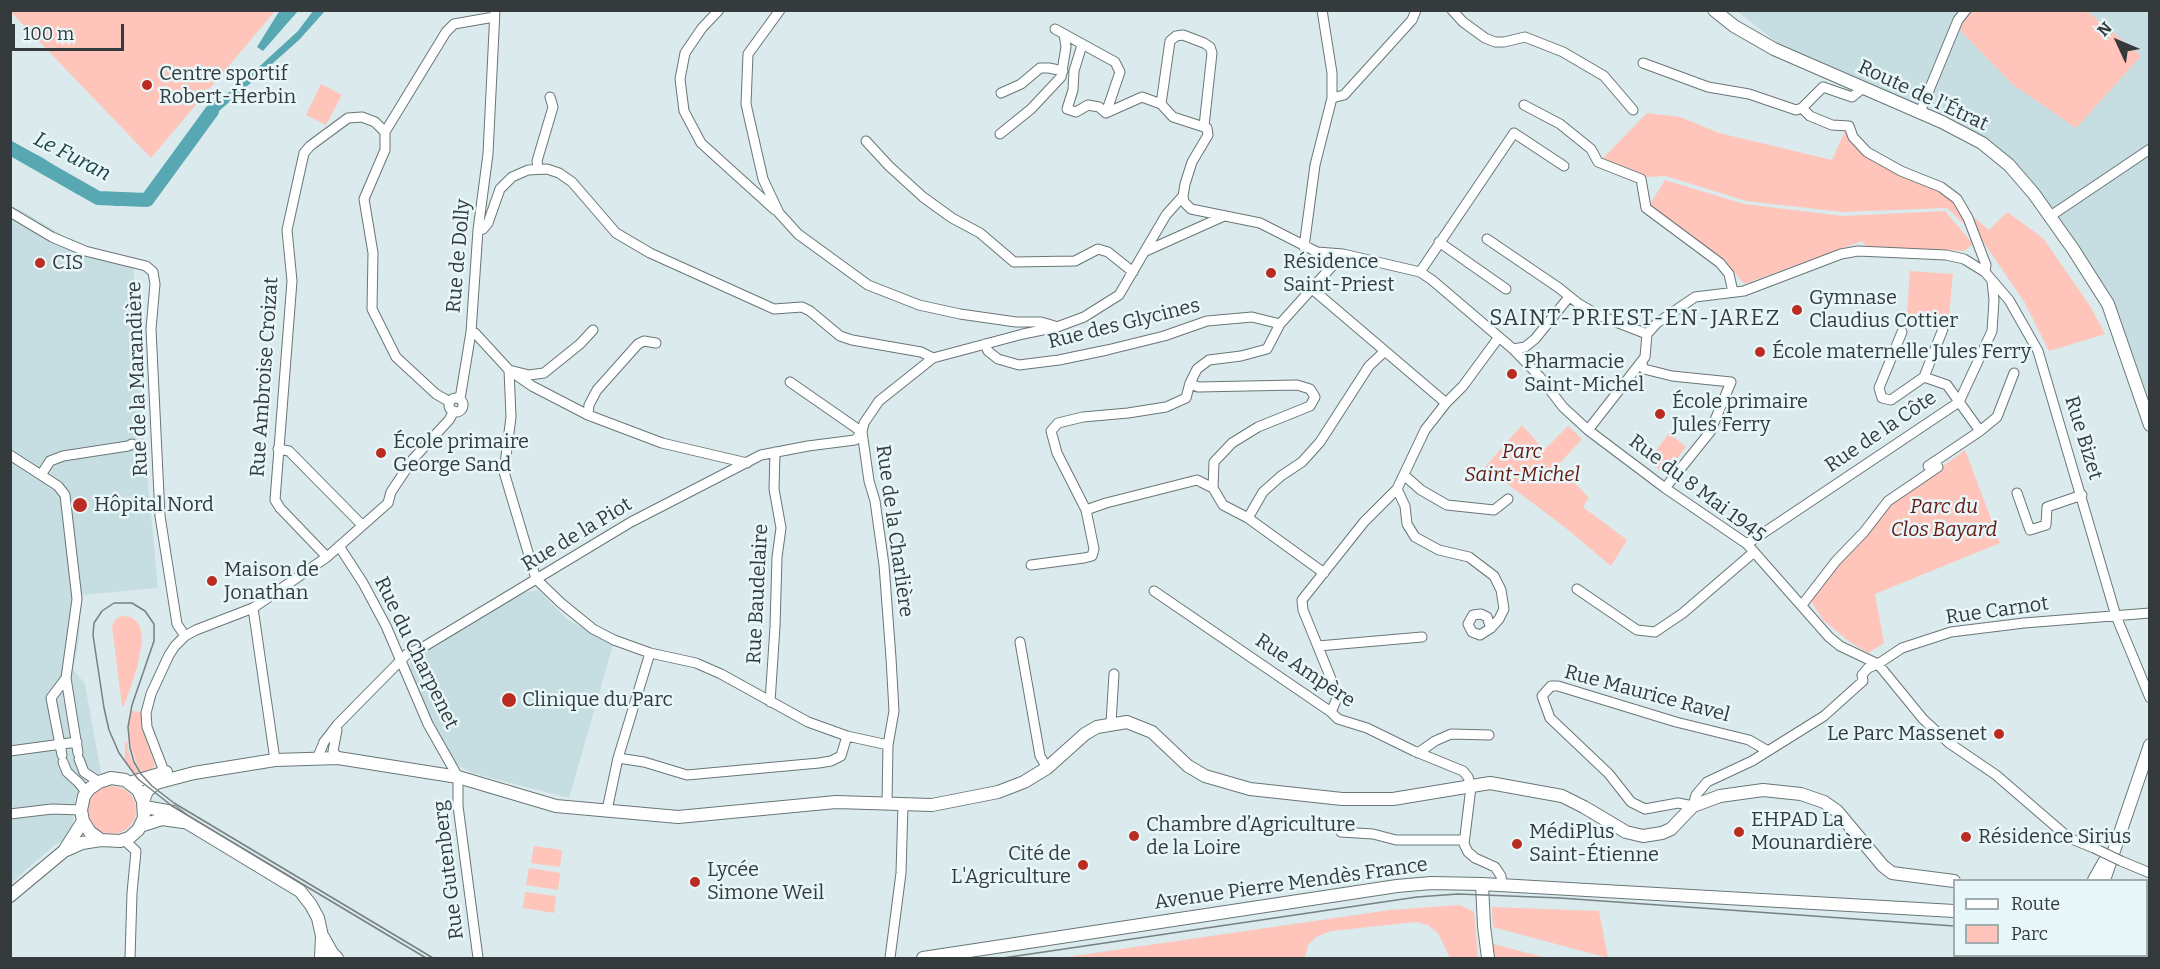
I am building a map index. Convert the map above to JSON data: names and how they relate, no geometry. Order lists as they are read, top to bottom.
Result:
{
  "streets": {
    "street": [
      "Route de l'Étrat",
      "Rue de Dolly",
      "Rue des Glycines",
      "Rue Ambroise Croizat",
      "Rue de la Marandière",
      "Rue de la Côte",
      "Rue Bizet",
      "Rue du 8 Mai 1945",
      "Rue de la Charlière",
      "Rue de la Piot",
      "Rue Baudelaire",
      "Rue Carnot",
      "Rue du Charpenet",
      "Rue Ampère",
      "Rue Maurice Ravel",
      "Rue Gutenberg",
      "Avenue Pierre Mendès France"
    ]
  },
  "crossings": [
    ["Rue de Dolly", "Rue de la Piot"],
    ["Rue des Glycines", "Rue de la Charlière"],
    ["Rue de la Côte", "Rue Bizet"],
    ["Rue de la Côte", "Rue du 8 Mai 1945"],
    ["Rue Bizet", "Rue Carnot"],
    ["Rue du 8 Mai 1945", "Rue Carnot"],
    ["Rue de la Charlière", "Rue de la Piot"],
    ["Rue de la Piot", "Rue Baudelaire"],
    ["Rue de la Piot", "Rue du Charpenet"],
    ["Rue Carnot", "Rue Maurice Ravel"],
    ["Rue du Charpenet", "Rue Gutenberg"]
  ],
  "districts": ["SAINT-PRIEST-EN-JAREZ"],
  "water": ["Le Furan"],
  "parks": ["Parc Saint-Michel", "Parc du Clos Bayard"],
  "places": [
    "Centre sportif Robert-Herbin",
    "CIS",
    "Résidence Saint-Priest",
    "Gymnase Claudius Cottier",
    "École maternelle Jules Ferry",
    "Pharmacie Saint-Michel",
    "École primaire Jules Ferry",
    "École primaire George Sand",
    "Hôpital Nord",
    "Maison de Jonathan",
    "Clinique du Parc",
    "Le Parc Massenet",
    "EHPAD La Mounardière",
    "Chambre d’Agriculture de la Loire",
    "Résidence Sirius",
    "MédiPlus Saint-Étienne",
    "Cité de L'Agriculture",
    "Lycée Simone Weil"
  ],
  "legend": ["Route", "Parc"],
  "scale_bar": "100 m",
  "north": "top left"
}
